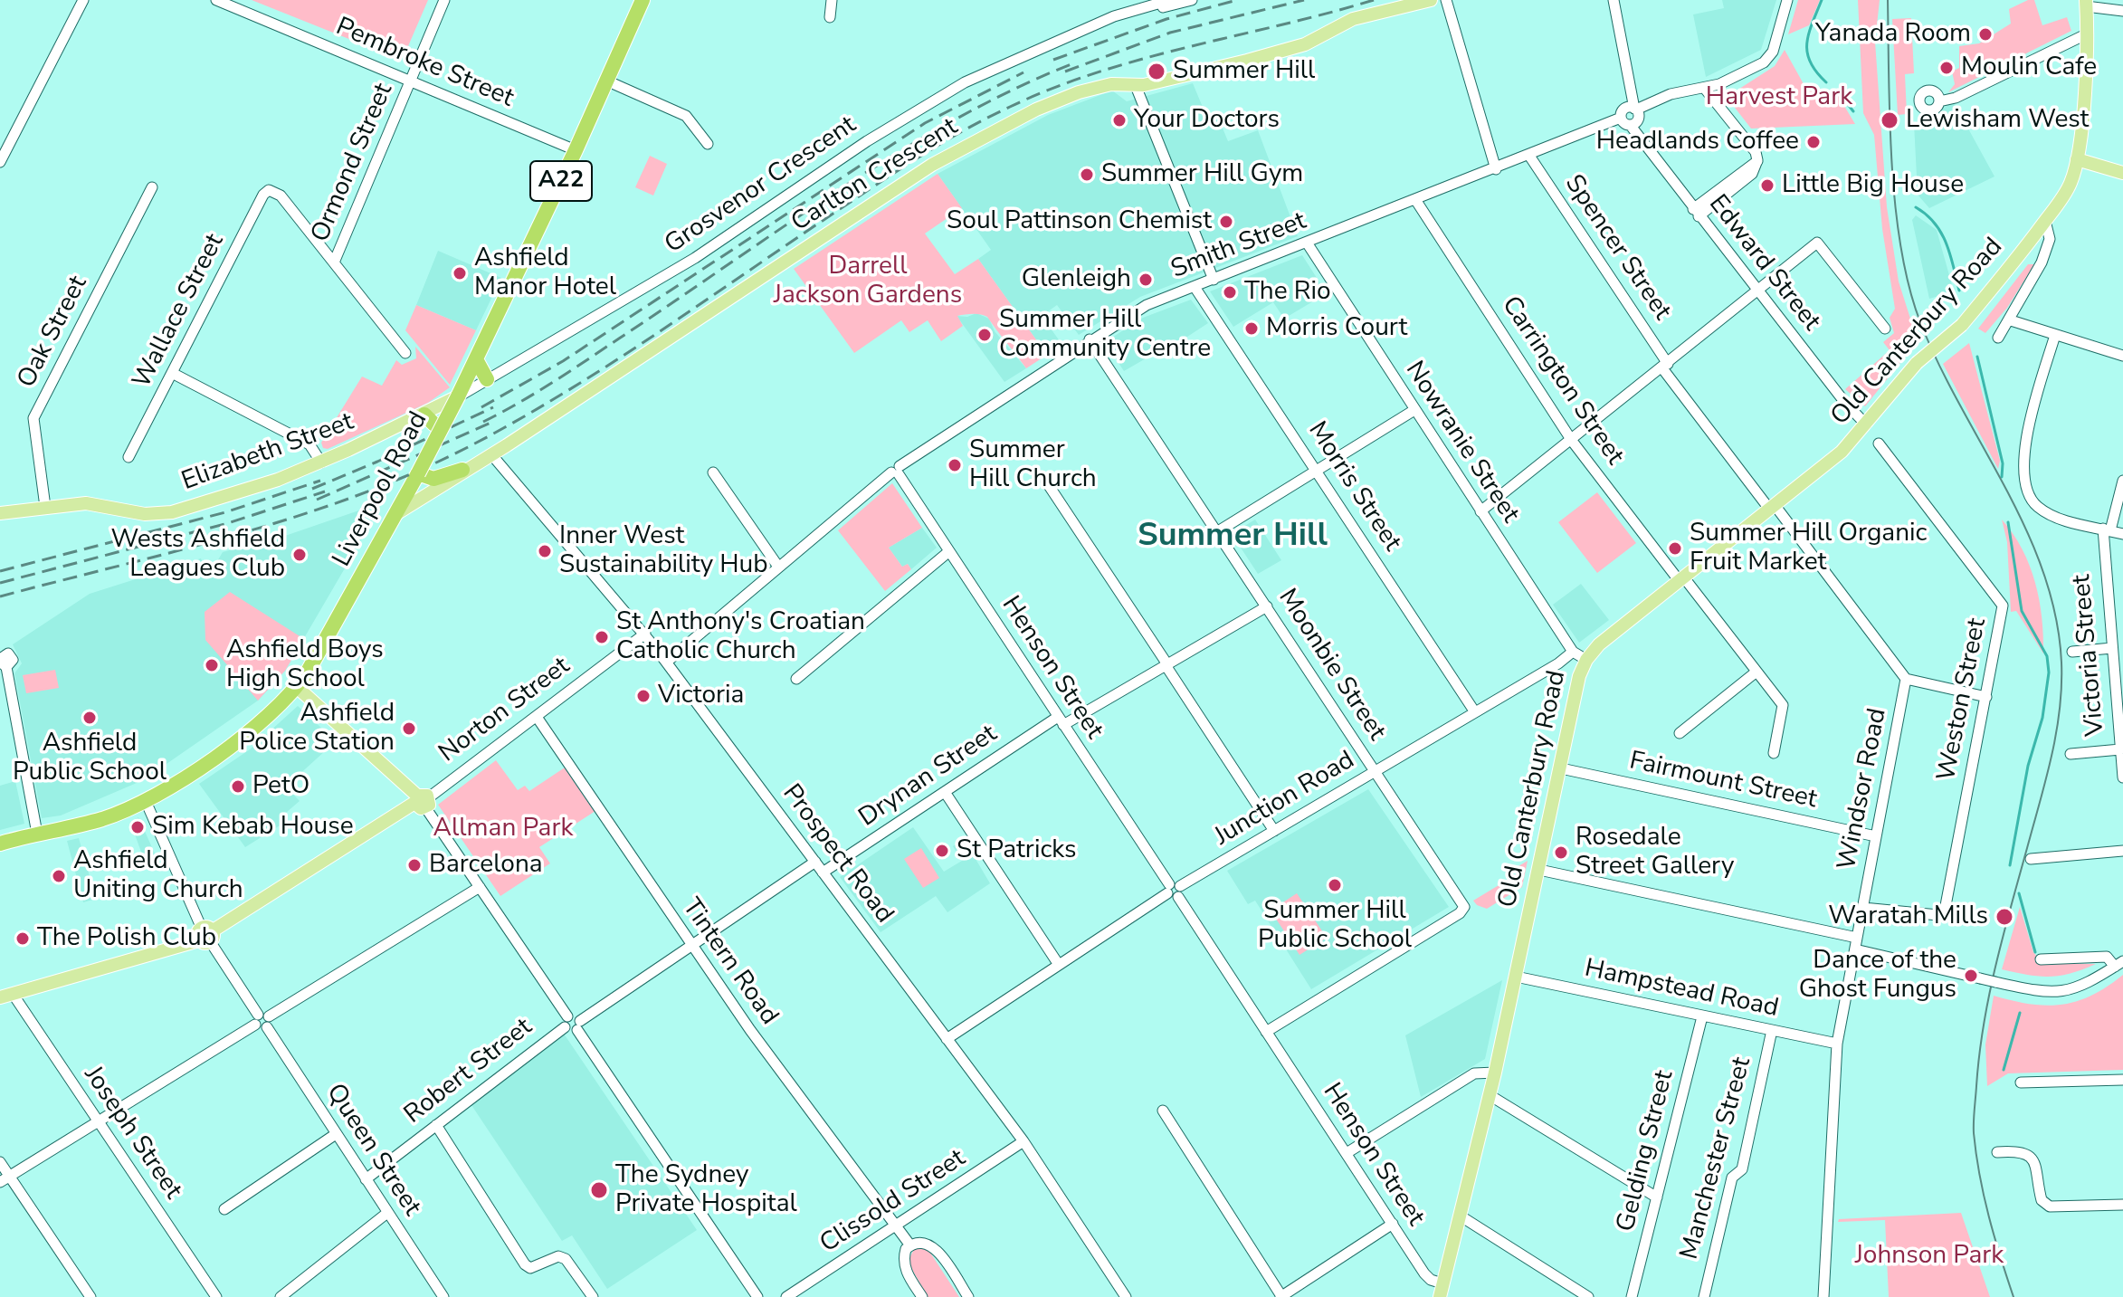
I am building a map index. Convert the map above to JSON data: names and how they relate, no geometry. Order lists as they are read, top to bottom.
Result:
{
  "streets": {
    "highway": ["A22", "Liverpool Road"],
    "main road": [
      "Carlton Crescent",
      "Old Canterbury Road",
      "Elizabeth Street",
      "Norton Street"
    ],
    "street": [
      "Pembroke Street",
      "Ormond Street",
      "Grosvenor Crescent",
      "Smith Street",
      "Spencer Street",
      "Edward Street",
      "Wallace Street",
      "Oak Street",
      "Carrington Street",
      "Nowranie Street",
      "Morris Street",
      "Victoria Street",
      "Moonbie Street",
      "Henson Street",
      "Weston Street",
      "Drynan Street",
      "Fairmount Street",
      "Windsor Road",
      "Junction Road",
      "Prospect Road",
      "Tintern Road",
      "Hampstead Road",
      "Robert Street",
      "Joseph Street",
      "Queen Street",
      "Gelding Street",
      "Manchester Street",
      "Clissold Street"
    ]
  },
  "crossings": [
    ["Pembroke Street", "Ormond Street"],
    ["Pembroke Street", "Liverpool Road"],
    ["Ormond Street", "Wallace Street"],
    ["Carlton Crescent", "Liverpool Road"],
    ["Carlton Crescent", "Prospect Road"],
    ["Grosvenor Crescent", "Elizabeth Street"],
    ["Grosvenor Crescent", "Liverpool Road"],
    ["Smith Street", "Spencer Street"],
    ["Smith Street", "Edward Street"],
    ["Smith Street", "Carrington Street"],
    ["Smith Street", "Nowranie Street"],
    ["Smith Street", "Morris Street"],
    ["Smith Street", "Moonbie Street"],
    ["Smith Street", "Henson Street"],
    ["Smith Street", "Prospect Road"],
    ["Spencer Street", "Old Canterbury Road"],
    ["Spencer Street", "Windsor Road"],
    ["Edward Street", "Old Canterbury Road"],
    ["Oak Street", "Elizabeth Street"],
    ["Old Canterbury Road", "Carrington Street"],
    ["Old Canterbury Road", "Nowranie Street"],
    ["Old Canterbury Road", "Henson Street"],
    ["Old Canterbury Road", "Fairmount Street"],
    ["Old Canterbury Road", "Windsor Road"],
    ["Old Canterbury Road", "Junction Road"],
    ["Old Canterbury Road", "Hampstead Road"],
    ["Nowranie Street", "Junction Road"],
    ["Elizabeth Street", "Liverpool Road"],
    ["Morris Street", "Junction Road"],
    ["Liverpool Road", "Queen Street"],
    ["Moonbie Street", "Henson Street"],
    ["Moonbie Street", "Drynan Street"],
    ["Moonbie Street", "Junction Road"],
    ["Henson Street", "Drynan Street"],
    ["Henson Street", "Junction Road"],
    ["Norton Street", "Prospect Road"],
    ["Norton Street", "Tintern Road"],
    ["Norton Street", "Joseph Street"],
    ["Norton Street", "Queen Street"],
    ["Drynan Street", "Prospect Road"],
    ["Fairmount Street", "Windsor Road"],
    ["Windsor Road", "Hampstead Road"],
    ["Junction Road", "Prospect Road"],
    ["Prospect Road", "Clissold Street"],
    ["Tintern Road", "Clissold Street"],
    ["Hampstead Road", "Gelding Street"],
    ["Hampstead Road", "Manchester Street"],
    ["Robert Street", "Queen Street"]
  ],
  "districts": ["Summer Hill"],
  "parks": [
    "Harvest Park",
    "Darrell Jackson Gardens",
    "Allman Park",
    "Johnson Park"
  ],
  "places": [
    "Yanada Room",
    "Moulin Cafe",
    "Summer Hill",
    "Your Doctors",
    "Lewisham West",
    "Headlands Coffee",
    "Summer Hill Gym",
    "Little Big House",
    "Soul Pattinson Chemist",
    "Ashfield Manor Hotel",
    "Glenleigh",
    "The Rio",
    "Morris Court",
    "Summer Hill Community Centre",
    "Summer Hill Church",
    "Summer Hill Organic Fruit Market",
    "Inner West Sustainability Hub",
    "Wests Ashfield Leagues Club",
    "St Anthony's Croatian Catholic Church",
    "Ashfield Boys High School",
    "Victoria",
    "Ashfield Public School",
    "Ashfield Police Station",
    "PetO",
    "Sim Kebab House",
    "St Patricks",
    "Rosedale Street Gallery",
    "Barcelona",
    "Ashfield Uniting Church",
    "Summer Hill Public School",
    "Waratah Mills",
    "The Polish Club",
    "Dance of the Ghost Fungus",
    "The Sydney Private Hospital"
  ]
}
